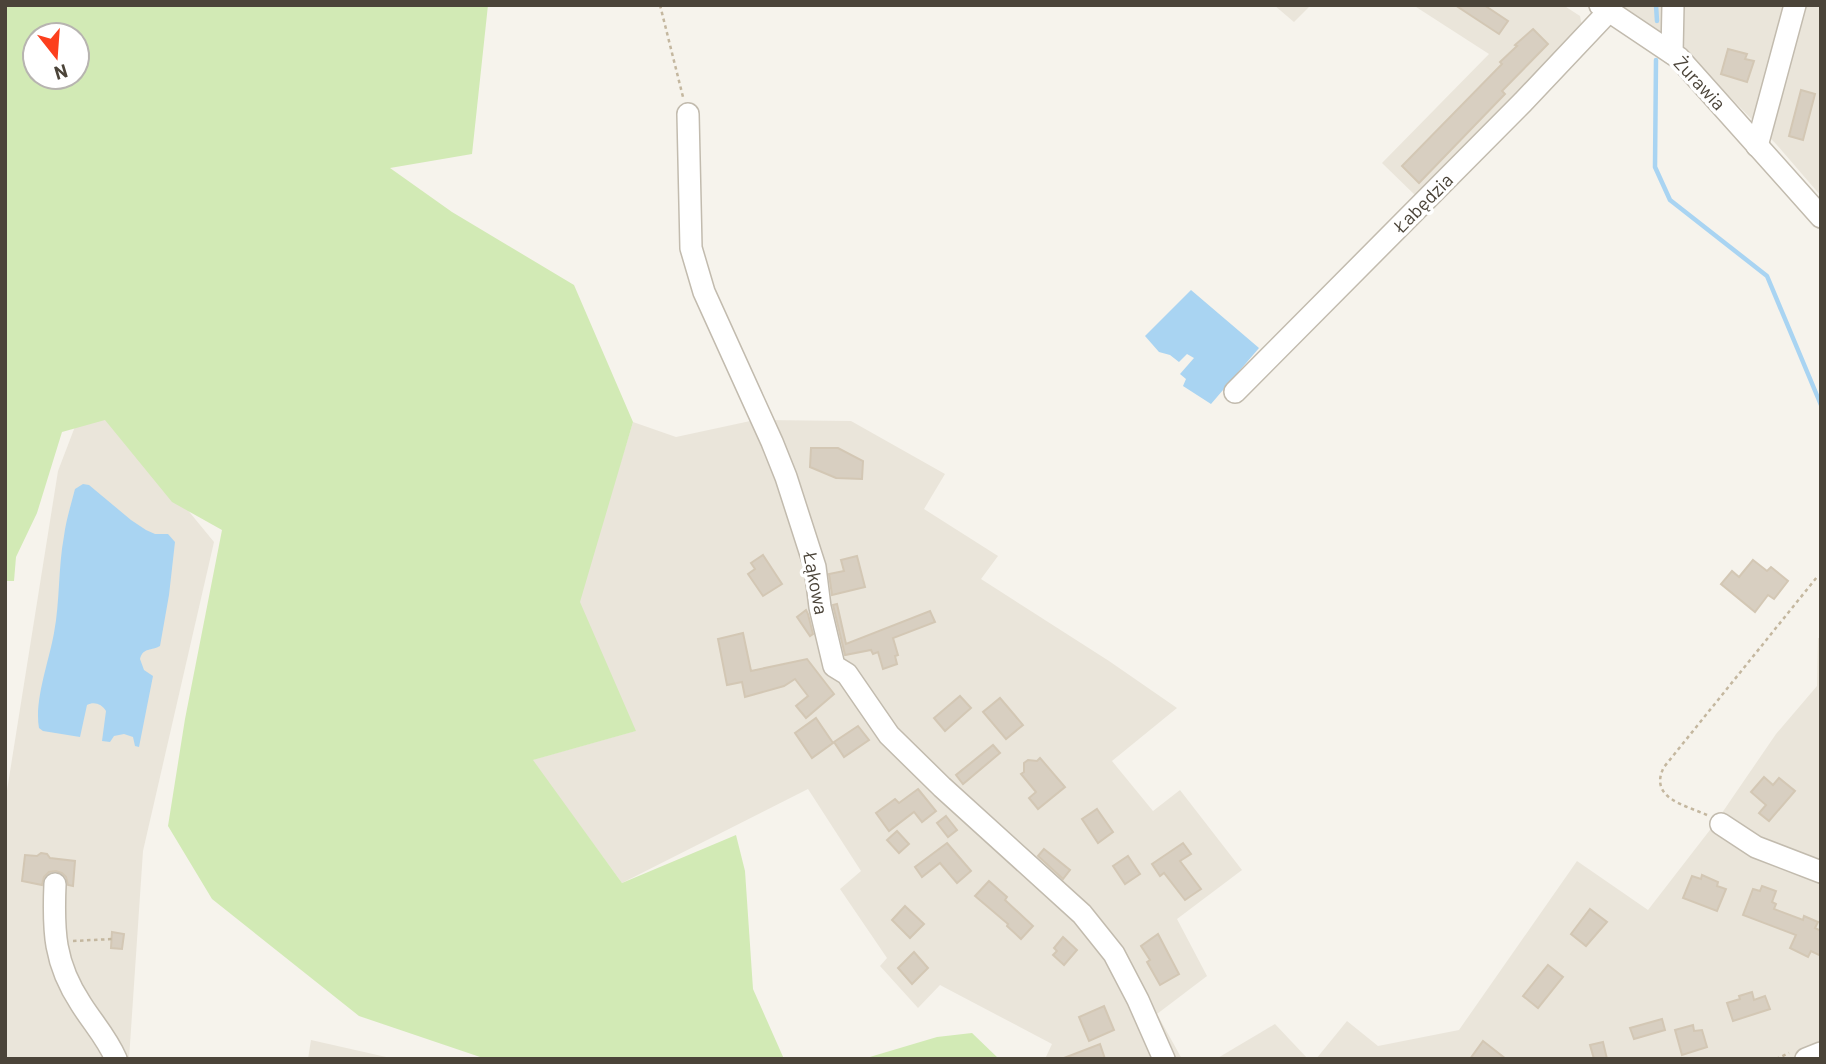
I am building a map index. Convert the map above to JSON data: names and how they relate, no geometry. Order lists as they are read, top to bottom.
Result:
{
  "streets": {
    "street": ["Żurawia", "Łabędzia", "Łąkowa"]
  },
  "crossings": [
    ["Żurawia", "Łabędzia"]
  ],
  "north": "bottom"
}
